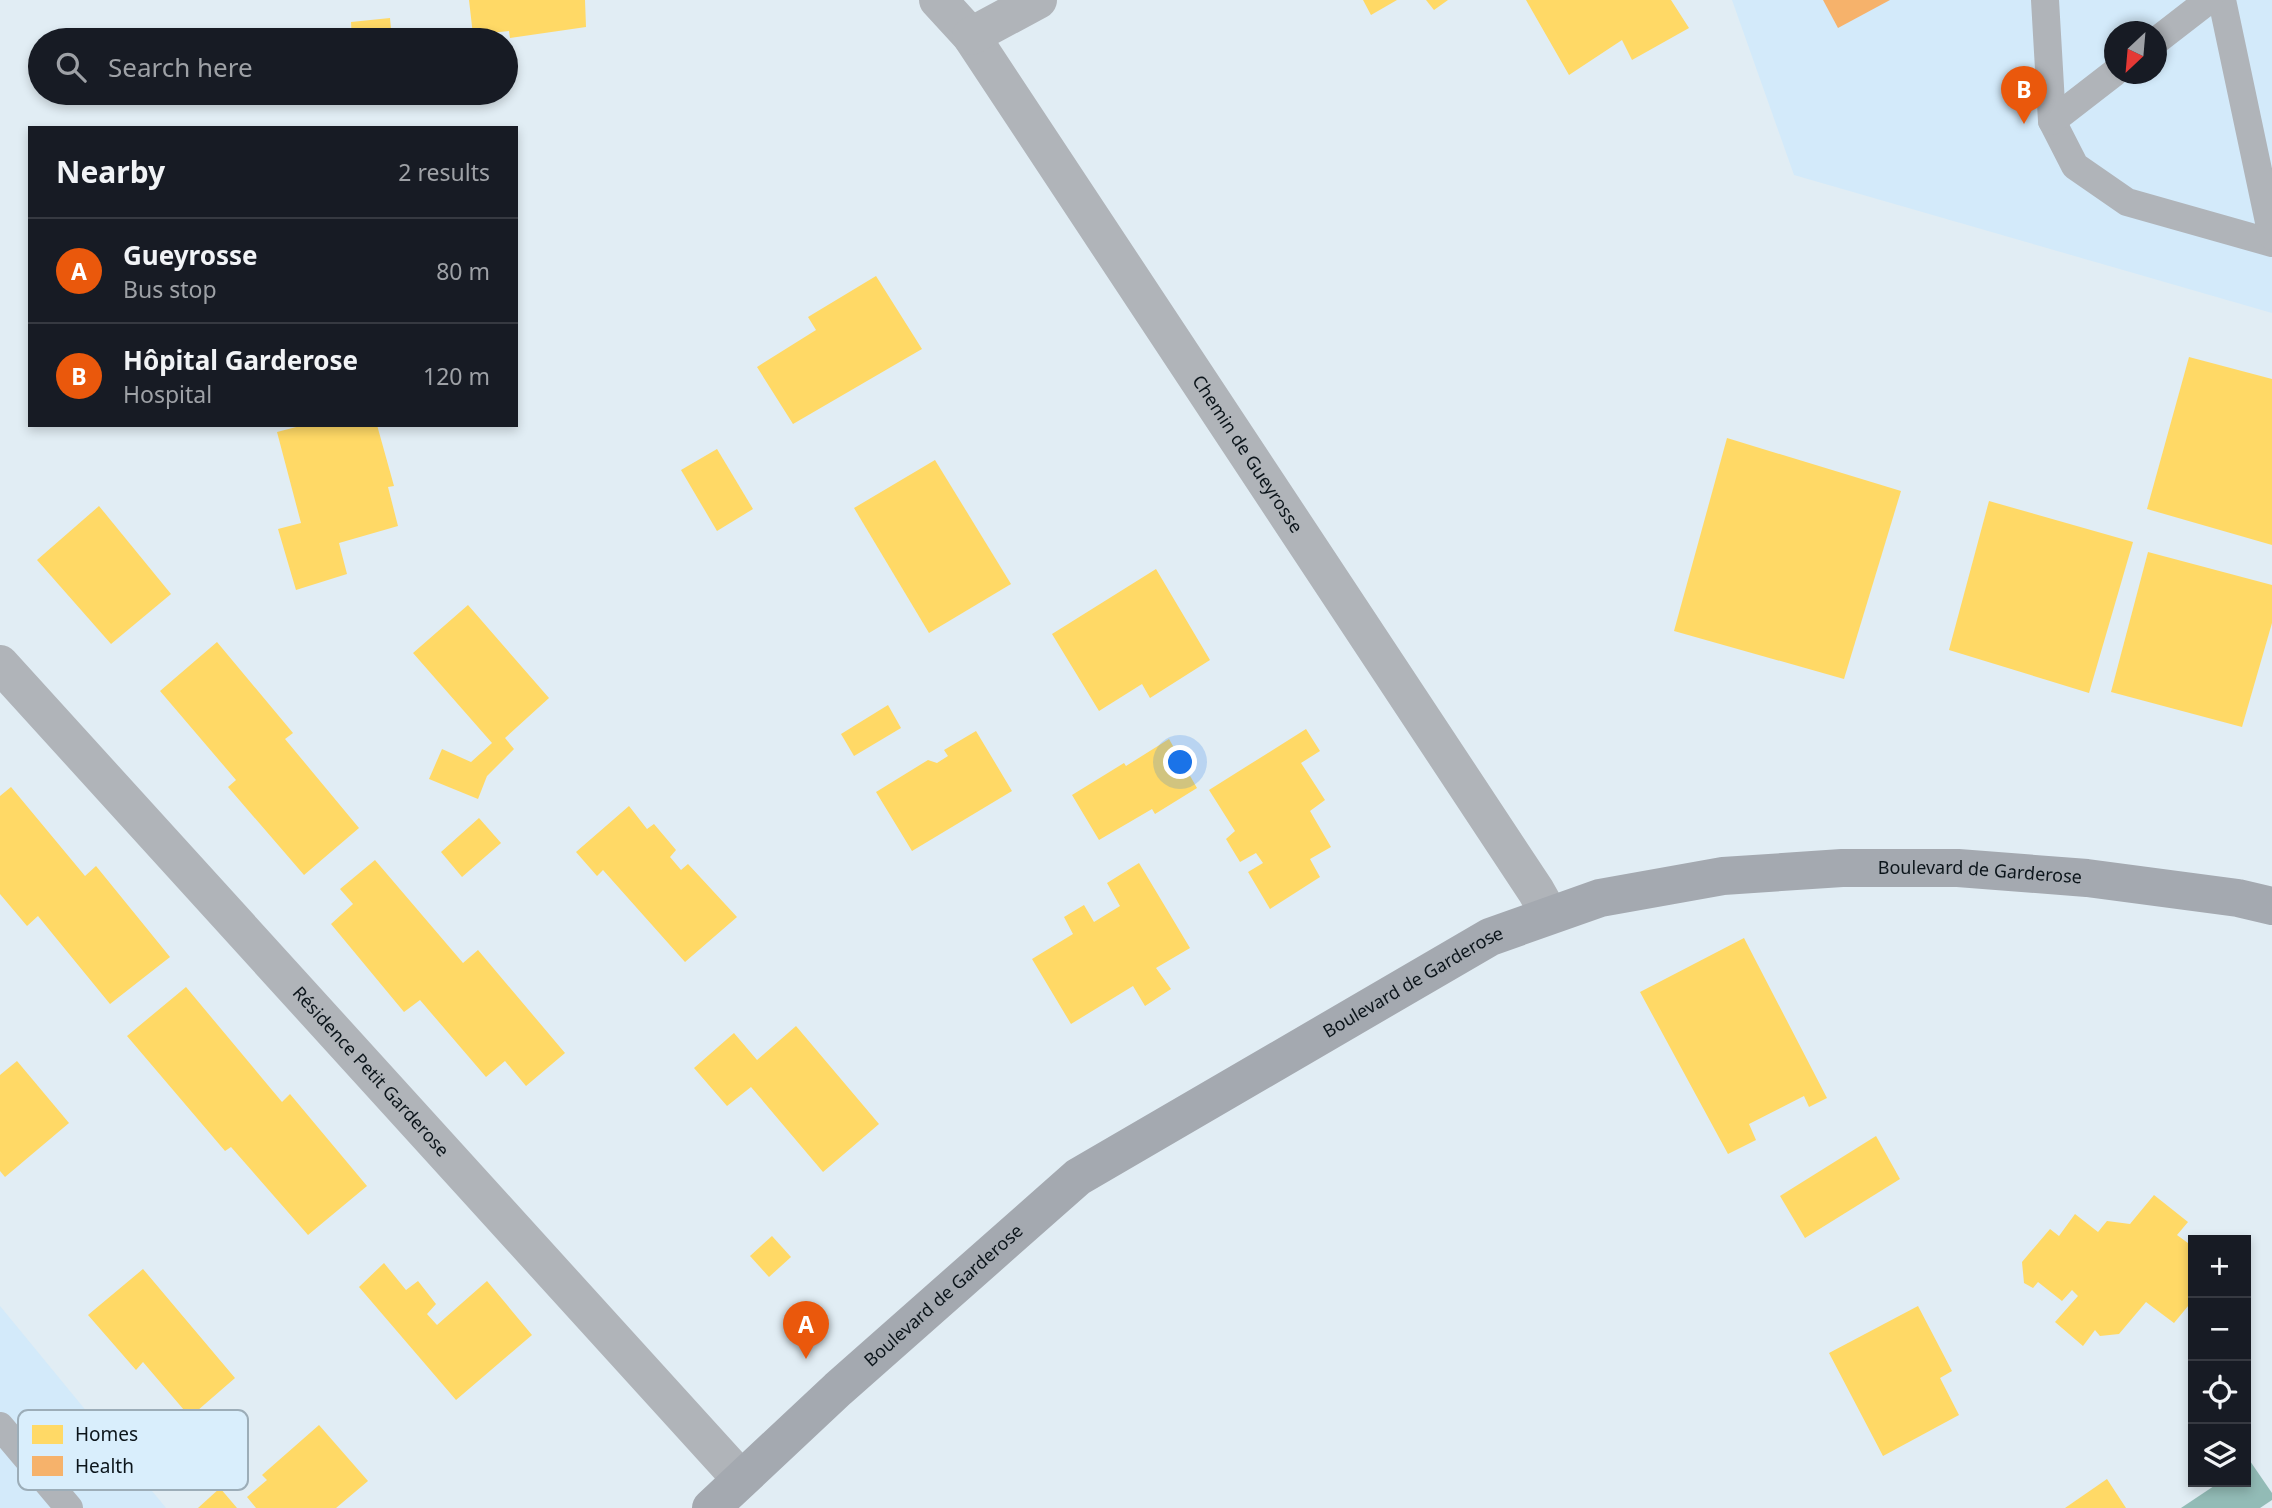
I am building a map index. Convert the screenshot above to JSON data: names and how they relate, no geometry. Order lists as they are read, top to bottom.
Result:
{
  "streets": {
    "main road": ["Boulevard de Garderose"],
    "street": ["Chemin de Gueyrosse", "Résidence Petit Garderose"]
  },
  "crossings": [
    ["Chemin de Gueyrosse", "Boulevard de Garderose"],
    ["Boulevard de Garderose", "Résidence Petit Garderose"]
  ],
  "legend": ["Homes", "Health"],
  "north": "bottom left",
  "page": {
    "search": "Search here",
    "pins": ["B", "A"],
    "heading": ["Nearby", "2 results"],
    "list": [
      {
        "mark": "A",
        "name": "Gueyrosse",
        "note": "Bus stop",
        "value": "80 m"
      },
      {
        "mark": "B",
        "name": "Hôpital Garderose",
        "note": "Hospital",
        "value": "120 m"
      }
    ],
    "map_buttons": ["+", "−"]
  }
}
